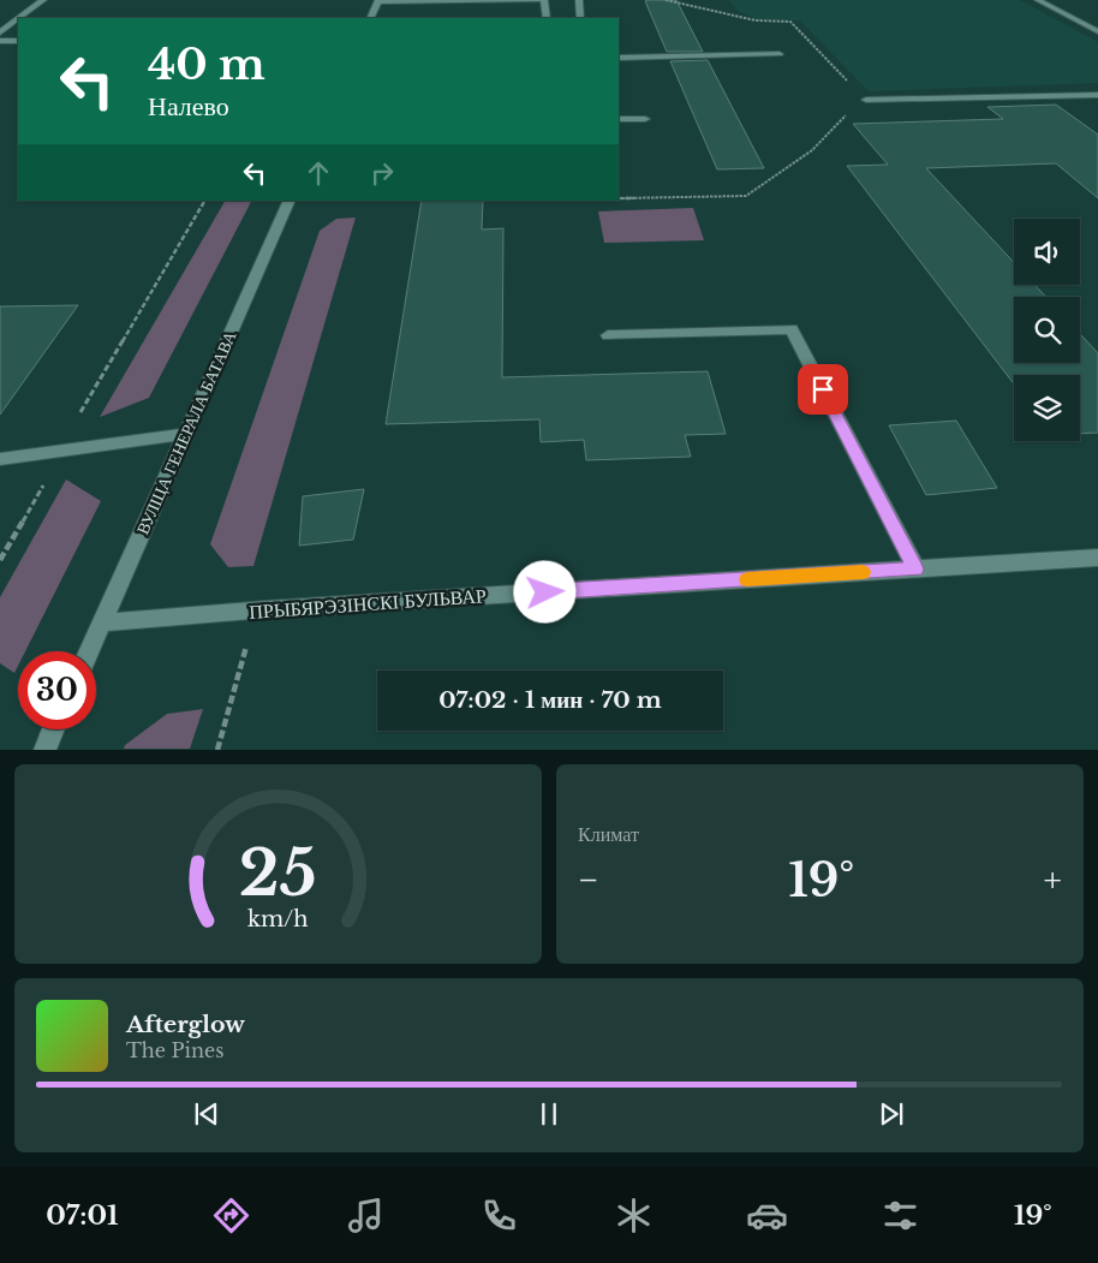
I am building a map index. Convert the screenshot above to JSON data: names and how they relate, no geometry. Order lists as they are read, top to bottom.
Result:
{
  "streets": {
    "street": ["ВУЛІЦА ГЕНЕРАЛА БАТАВА", "ПРЫБЯРЭЗІНСКІ БУЛЬВАР"]
  },
  "crossings": [
    ["ВУЛІЦА ГЕНЕРАЛА БАТАВА", "ПРЫБЯРЭЗІНСКІ БУЛЬВАР"]
  ],
  "page": {
    "turn": ["40 m", "Налево"],
    "limit": "30",
    "trip": "07:02 · 1 мин · 70 m",
    "tile": "Климат",
    "heat": ["−", "19°", "+"],
    "song": ["Afterglow", "The Pines"],
    "tabs": ["07:01", "19°"],
    "gauge": ["25", "km/h"]
  }
}
